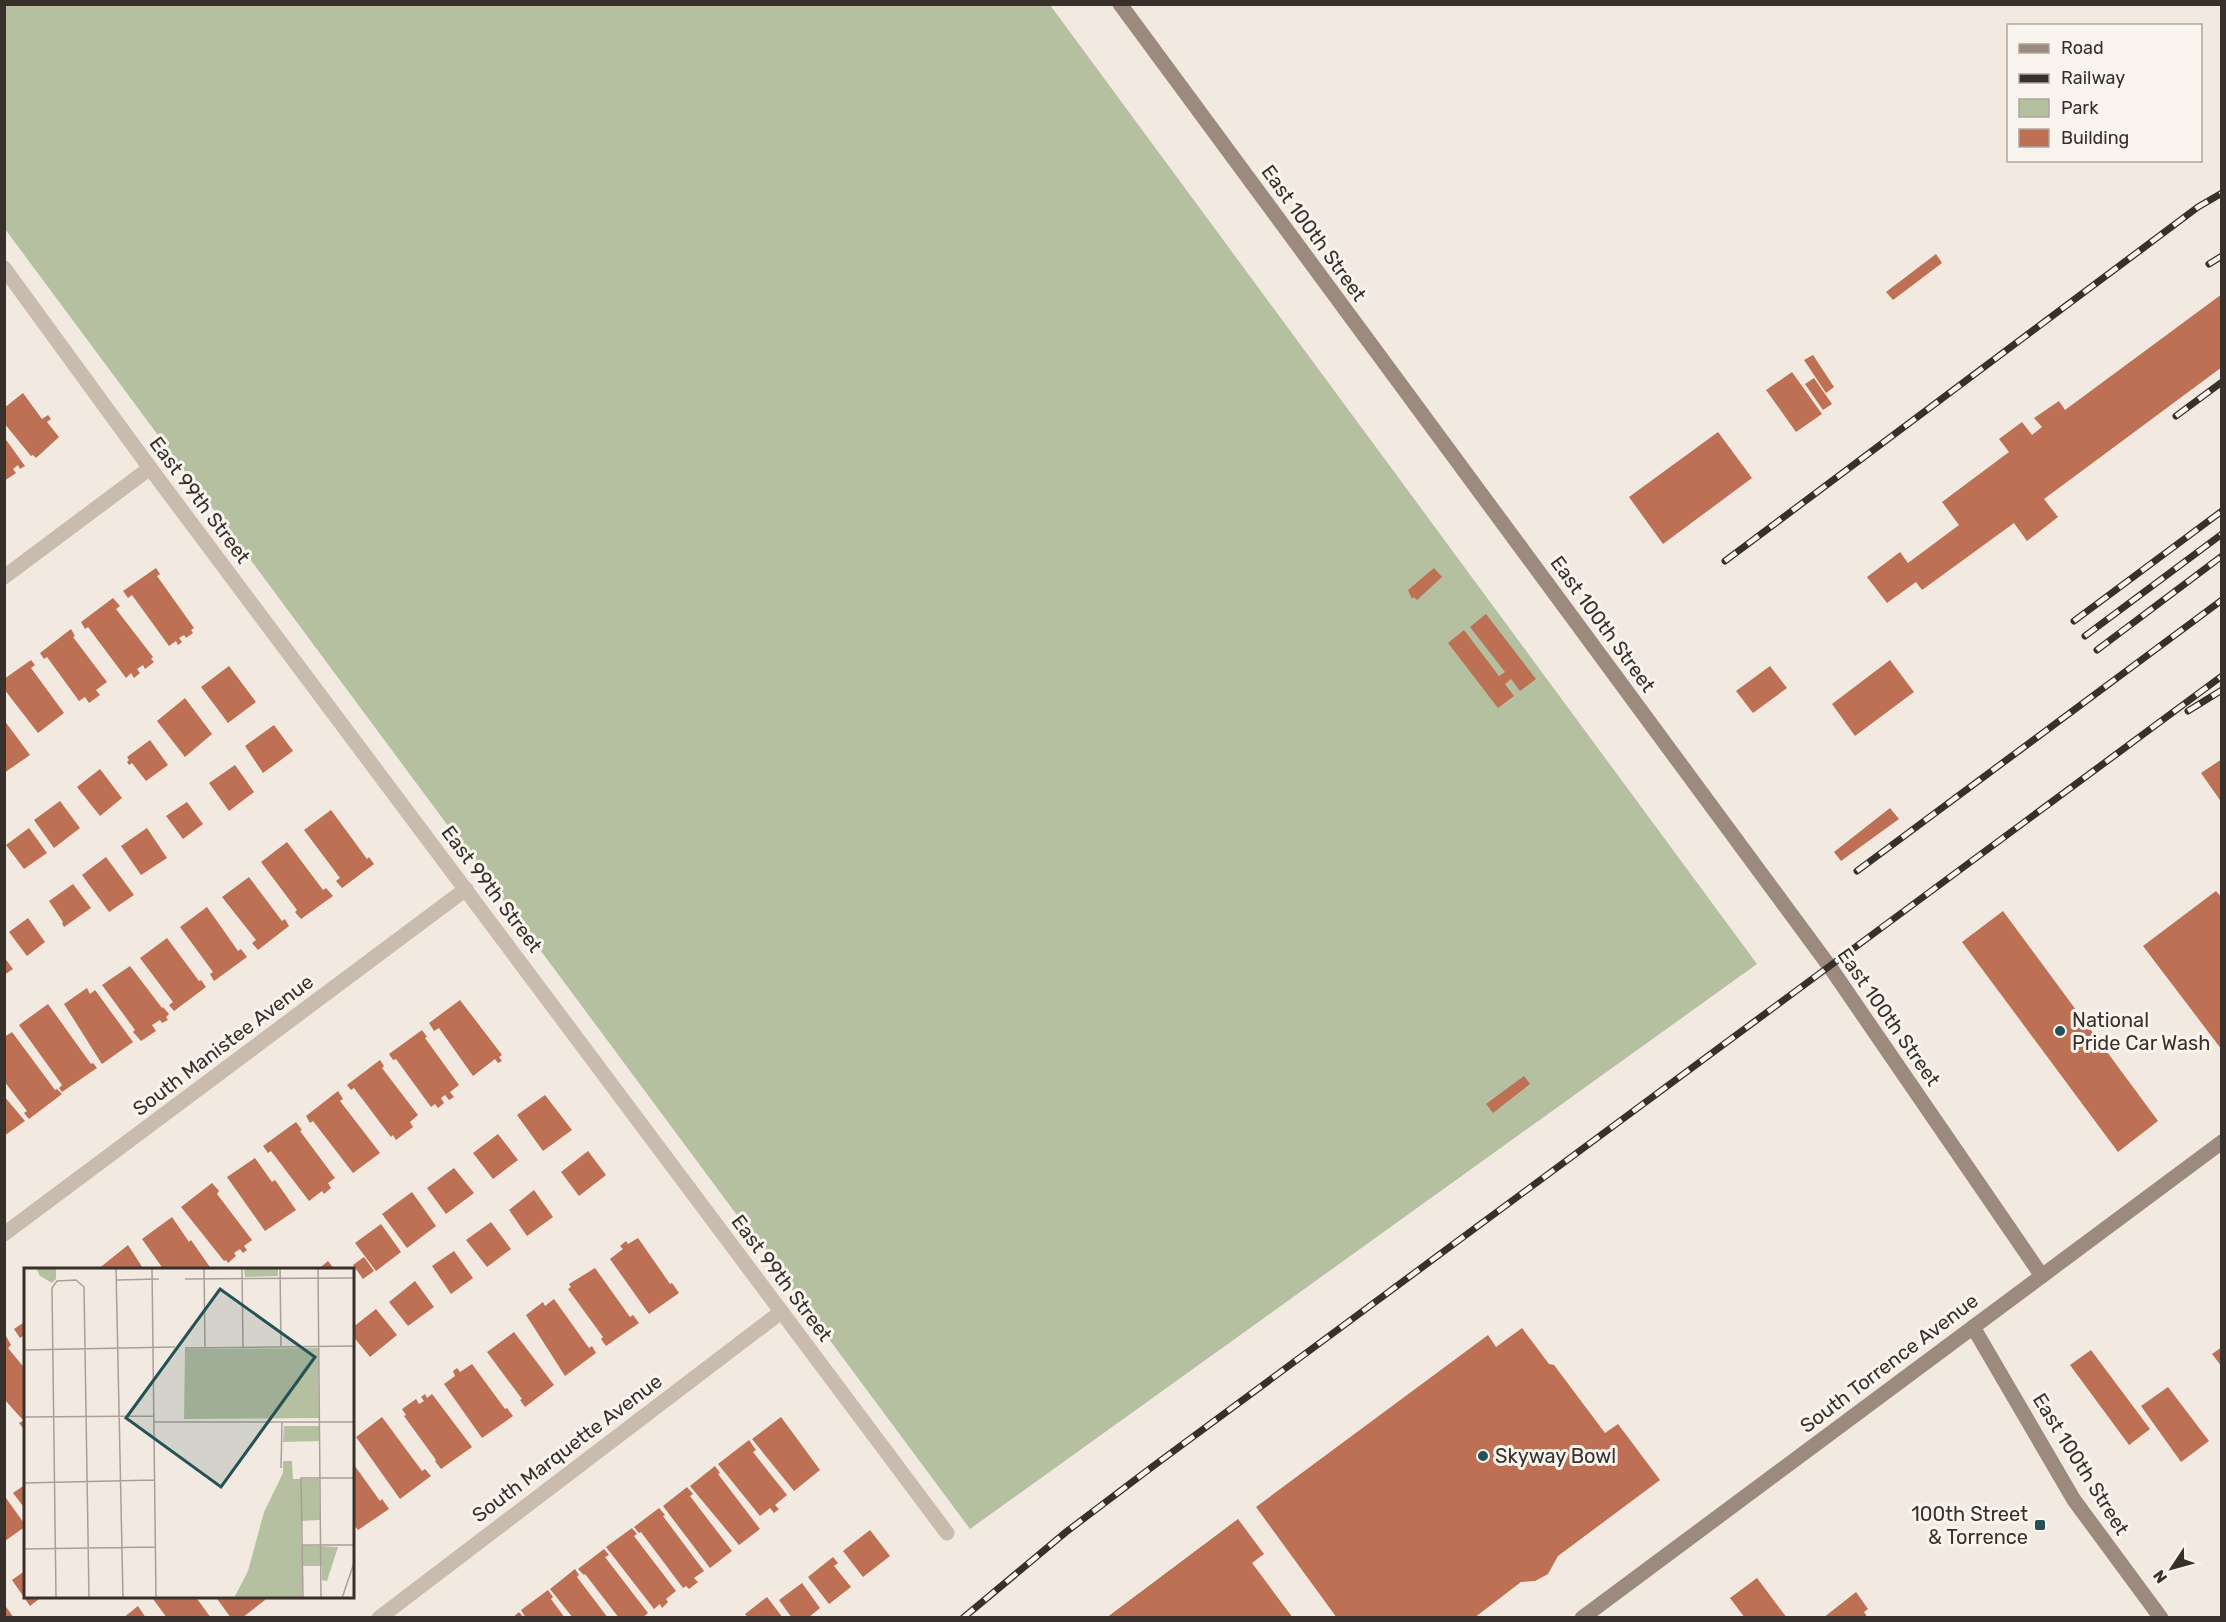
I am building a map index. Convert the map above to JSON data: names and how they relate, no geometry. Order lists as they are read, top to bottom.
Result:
{
  "streets": {
    "main road": ["East 100th Street", "South Torrence Avenue"],
    "street": ["East 99th Street", "South Manistee Avenue", "South Marquette Avenue"]
  },
  "crossings": [
    ["East 100th Street", "South Torrence Avenue"],
    ["East 99th Street", "South Manistee Avenue"],
    ["East 99th Street", "South Marquette Avenue"]
  ],
  "places": {
    "other": ["National Pride Car Wash", "Skyway Bowl"],
    "transit": ["100th Street & Torrence"]
  },
  "legend": [
    "Road",
    "Railway",
    "Park",
    "Building"
  ],
  "north": "bottom left"
}
